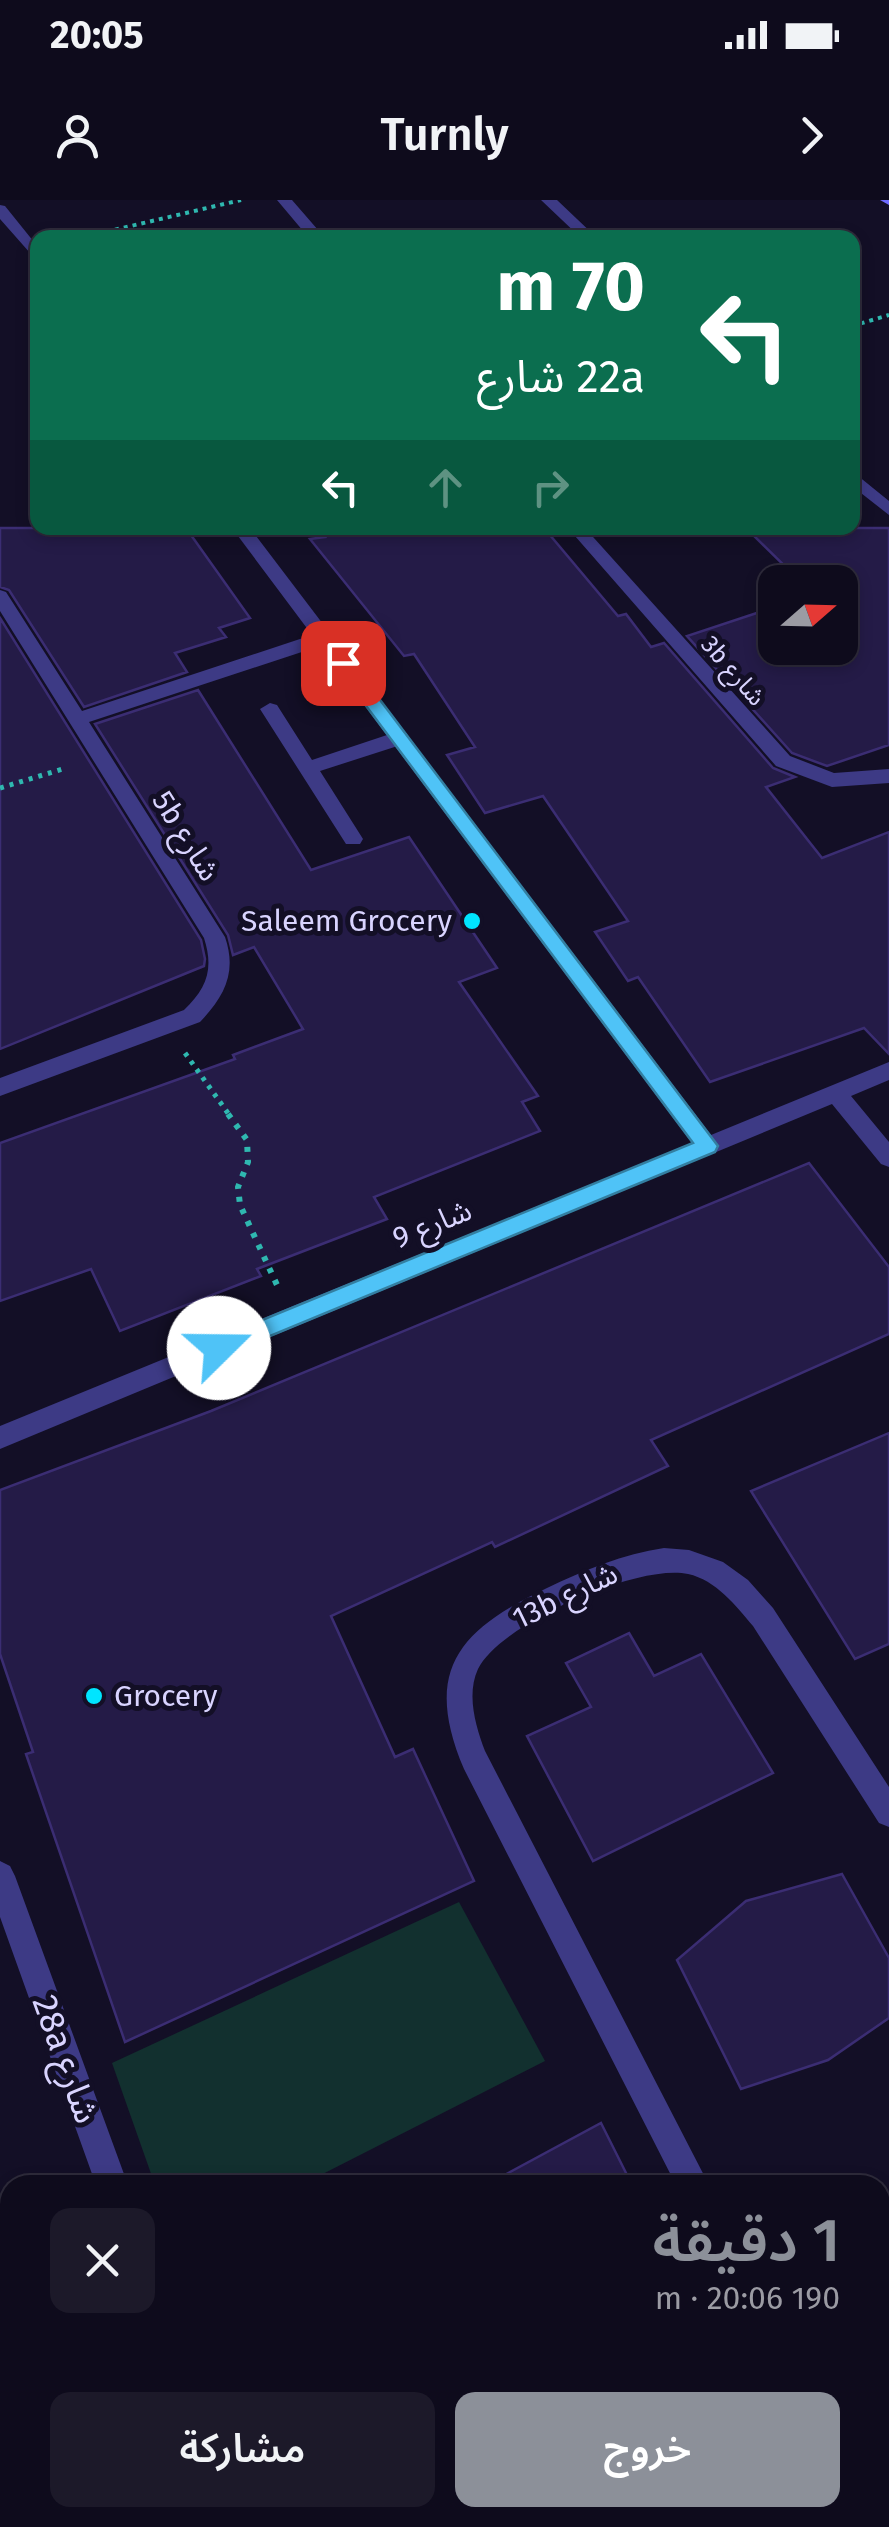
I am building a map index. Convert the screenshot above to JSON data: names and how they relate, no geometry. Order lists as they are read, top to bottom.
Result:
{
  "streets": {
    "street": [
      "3b شارع",
      "5b شارع",
      "شارع 9",
      "13b شارع",
      "28a شارع"
    ]
  },
  "places": ["Saleem Grocery", "Grocery"],
  "north": "right",
  "page": {
    "status": "20:05",
    "header": "Turnly",
    "turn": ["70 m", "22a شارع"],
    "heading": ["1 دقيقة", "190 m · 20:06"],
    "buttons": ["خروج", "مشاركة"]
  }
}
